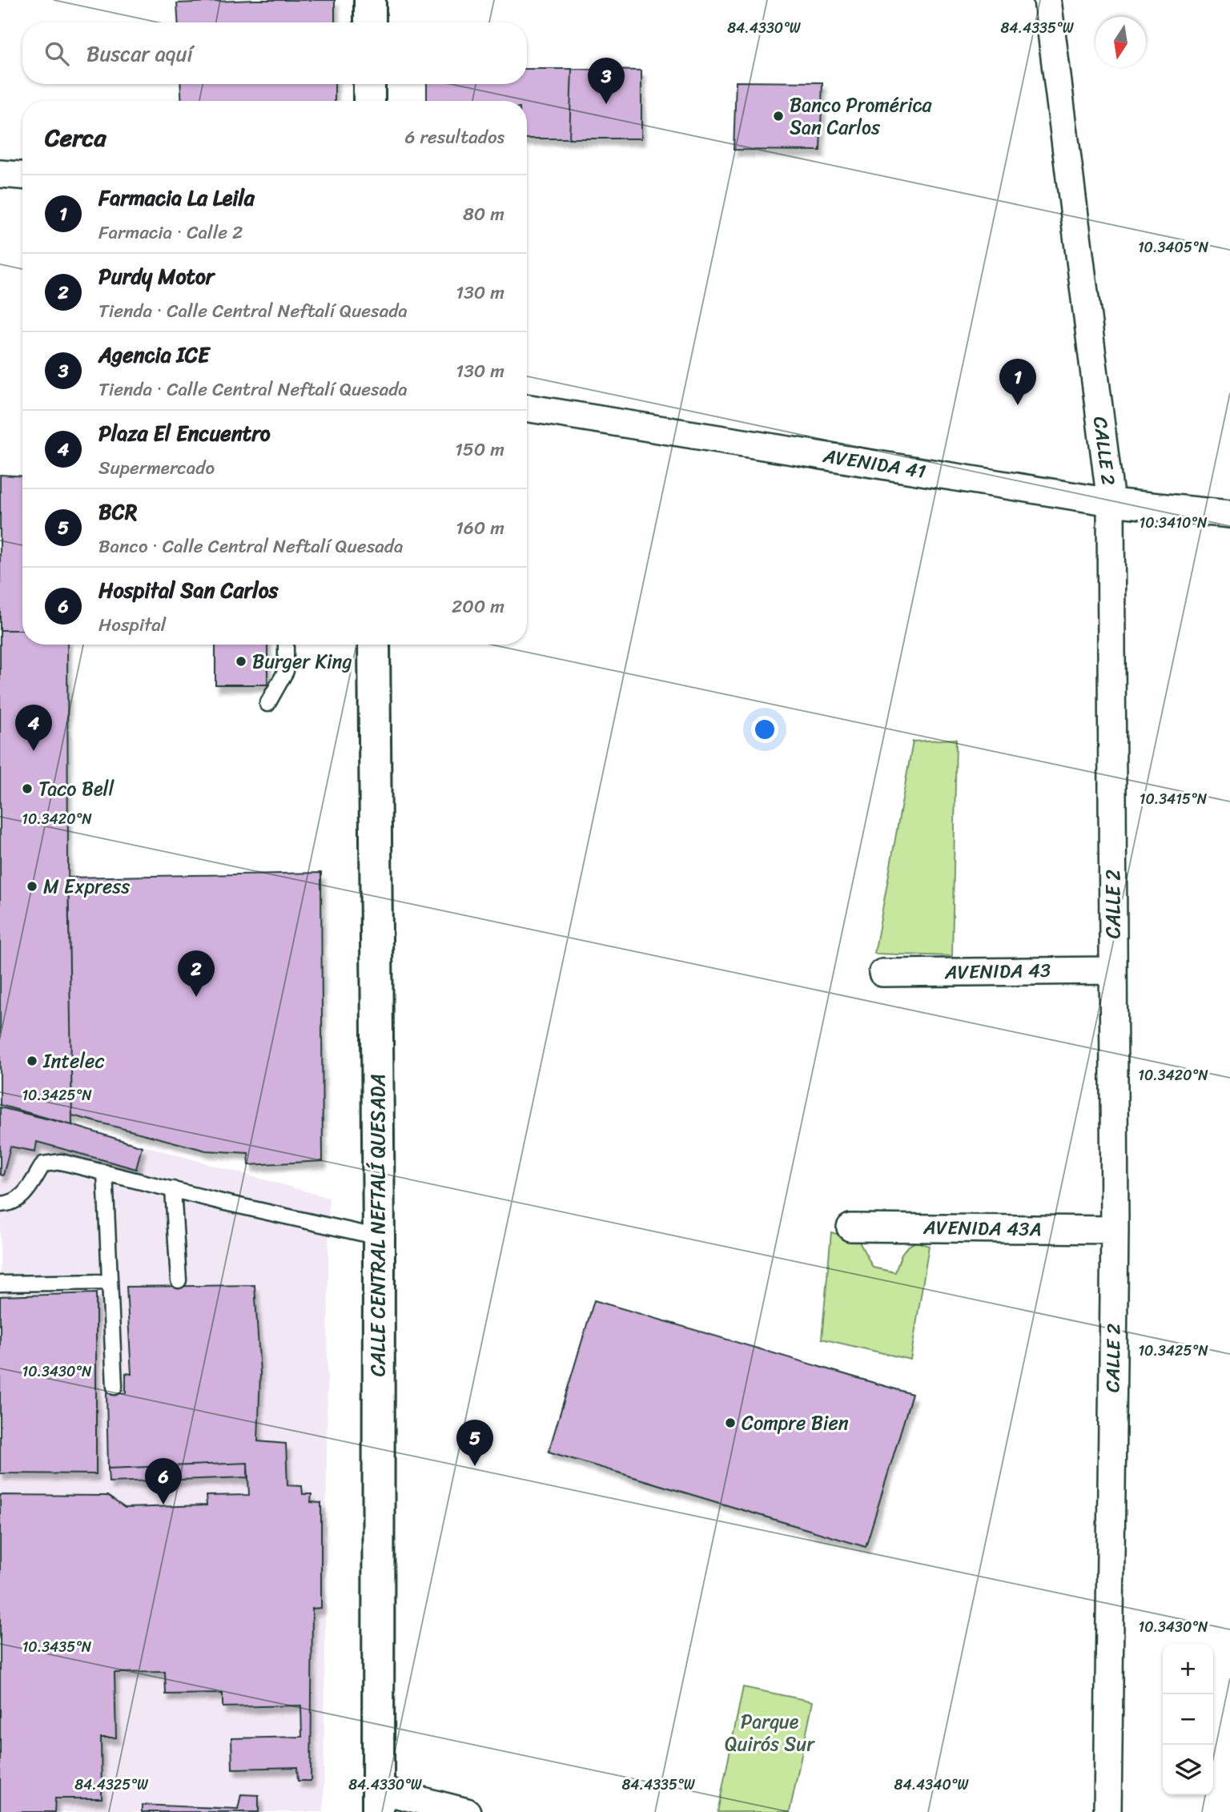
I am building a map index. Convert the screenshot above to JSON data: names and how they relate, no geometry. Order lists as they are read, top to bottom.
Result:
{
  "streets": {
    "main road": ["CALLE CENTRAL NEFTALÍ QUESADA"],
    "street": [
      "CALLE 2",
      "AVENIDA 41",
      "AVENIDA 43",
      "AVENIDA 43A"
    ]
  },
  "crossings": [
    ["CALLE 2", "AVENIDA 41"],
    ["CALLE 2", "AVENIDA 43"],
    ["CALLE 2", "AVENIDA 43A"]
  ],
  "parks": ["Parque Quirós Sur"],
  "places": [
    "Banco Promérica San Carlos",
    "Burger King",
    "Taco Bell",
    "M Express",
    "Intelec",
    "Compre Bien"
  ],
  "north": "bottom",
  "page": {
    "search": "Buscar aquí",
    "pins": [
      "3",
      "1",
      "4",
      "2",
      "5",
      "6"
    ],
    "heading": ["Cerca", "6 resultados"],
    "list": [
      {
        "mark": "1",
        "name": "Farmacia La Leila",
        "note": "Farmacia · Calle 2",
        "value": "80 m"
      },
      {
        "mark": "2",
        "name": "Purdy Motor",
        "note": "Tienda · Calle Central Neftalí Quesada",
        "value": "130 m"
      },
      {
        "mark": "3",
        "name": "Agencia ICE",
        "note": "Tienda · Calle Central Neftalí Quesada",
        "value": "130 m"
      },
      {
        "mark": "4",
        "name": "Plaza El Encuentro",
        "note": "Supermercado",
        "value": "150 m"
      },
      {
        "mark": "5",
        "name": "BCR",
        "note": "Banco · Calle Central Neftalí Quesada",
        "value": "160 m"
      },
      {
        "mark": "6",
        "name": "Hospital San Carlos",
        "note": "Hospital",
        "value": "200 m"
      }
    ],
    "map_buttons": ["+", "−"]
  },
  "coordinates": [
    "84.4330°W",
    "84.4335°W",
    "10.3405°N",
    "10.3410°N",
    "10.3415°N",
    "10.3420°N",
    "10.3425°N",
    "10.3430°N",
    "10.3435°N",
    "84.4325°W",
    "84.4340°W"
  ]
}
